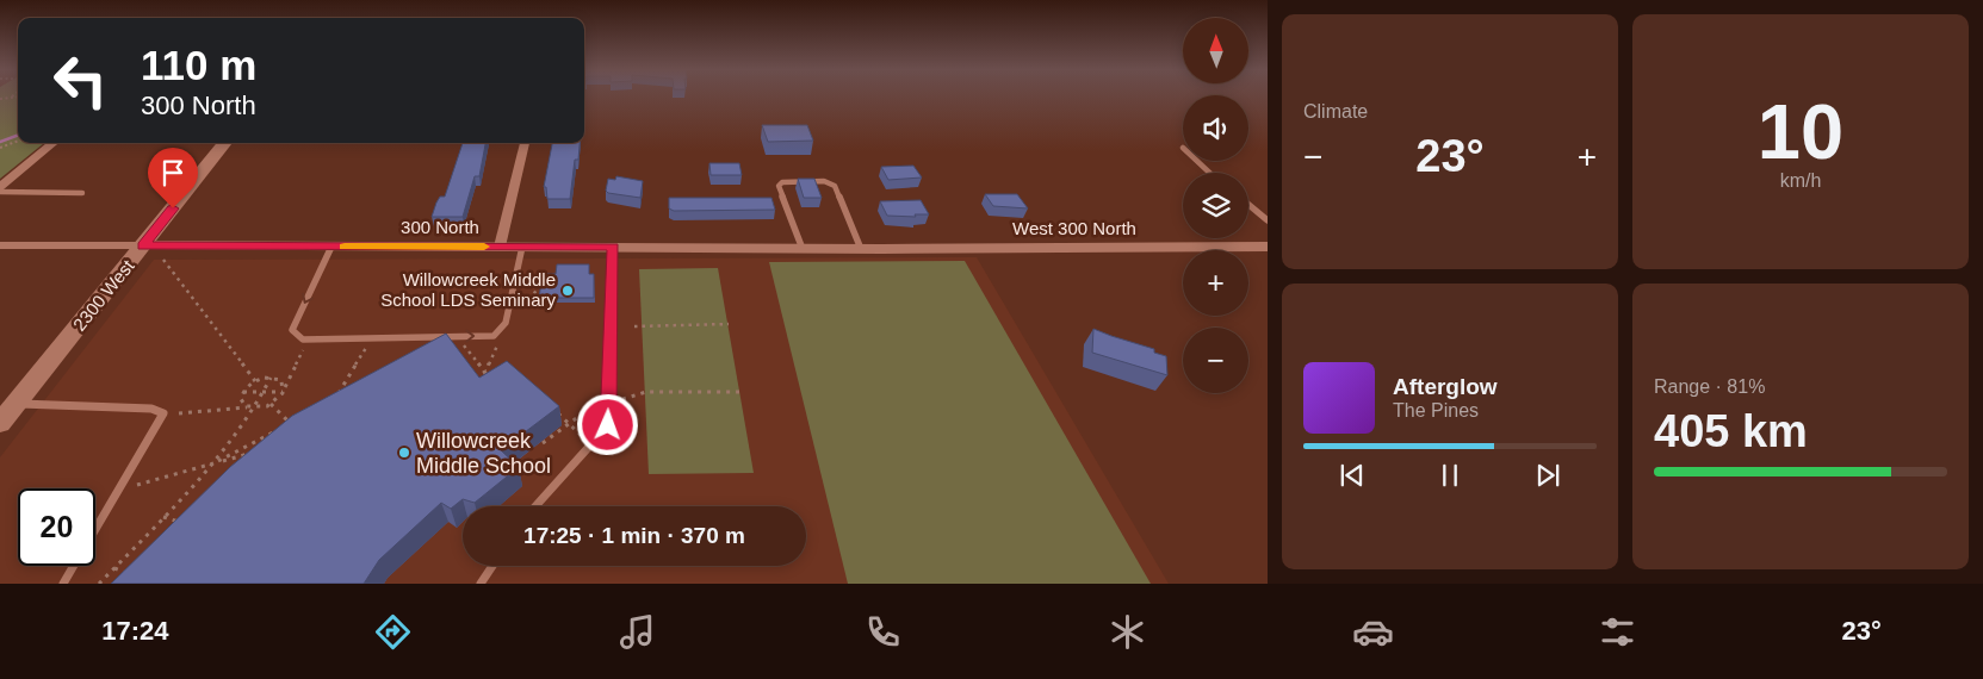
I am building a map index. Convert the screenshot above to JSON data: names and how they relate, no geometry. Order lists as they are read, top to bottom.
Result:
{
  "streets": {
    "main road": ["2300 West"],
    "street": ["300 North", "West 300 North"]
  },
  "crossings": [
    ["300 North", "West 300 North"],
    ["300 North", "2300 West"]
  ],
  "places": ["Willowcreek Middle School LDS Seminary", "Willowcreek Middle School"],
  "north": "top",
  "page": {
    "tile": [
      "Climate",
      ["10", "km/h"],
      ["Range · 81%", "405 km"]
    ],
    "map_buttons": ["+", "−"],
    "turn": ["110 m", "300 North"],
    "heat": ["−", "23°", "+"],
    "song": ["Afterglow", "The Pines"],
    "limit": "20",
    "trip": "17:25 · 1 min · 370 m",
    "tabs": ["17:24", "23°"]
  }
}
